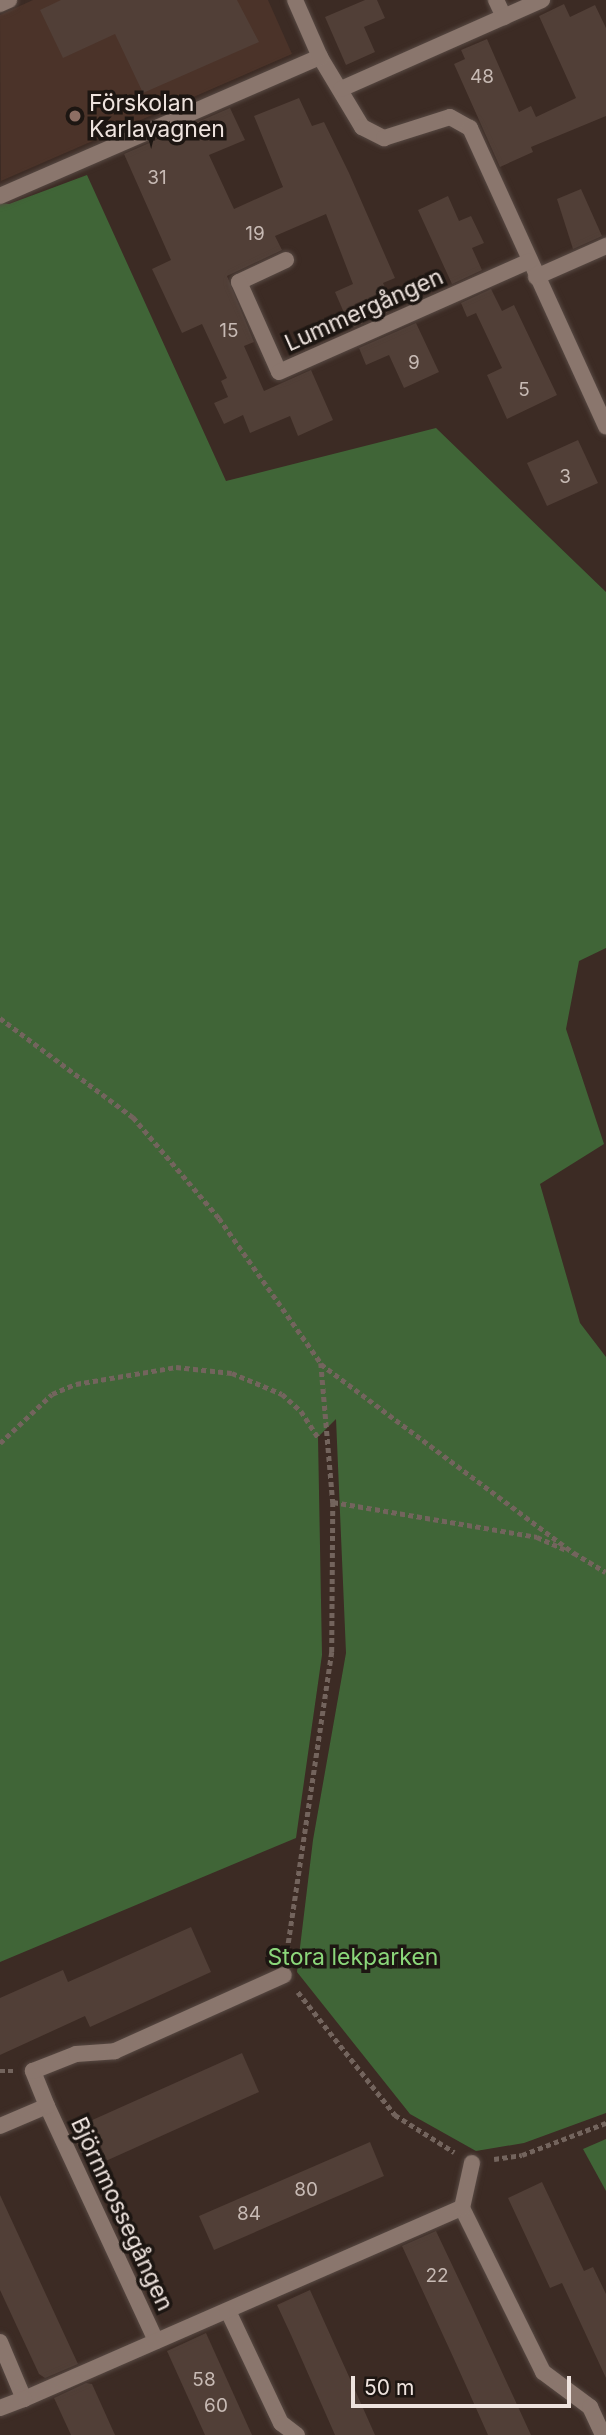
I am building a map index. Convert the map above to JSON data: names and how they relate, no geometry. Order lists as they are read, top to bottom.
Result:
{
  "streets": {
    "lane": ["Lummergången", "Björnmossegången"]
  },
  "parks": ["Stora lekparken"],
  "places": ["Förskolan Karlavagnen"],
  "house_numbers": [
    "48",
    "31",
    "19",
    "15",
    "9",
    "5",
    "3",
    "80",
    "84",
    "22",
    "58",
    "60"
  ],
  "scale_bar": "50 m"
}
